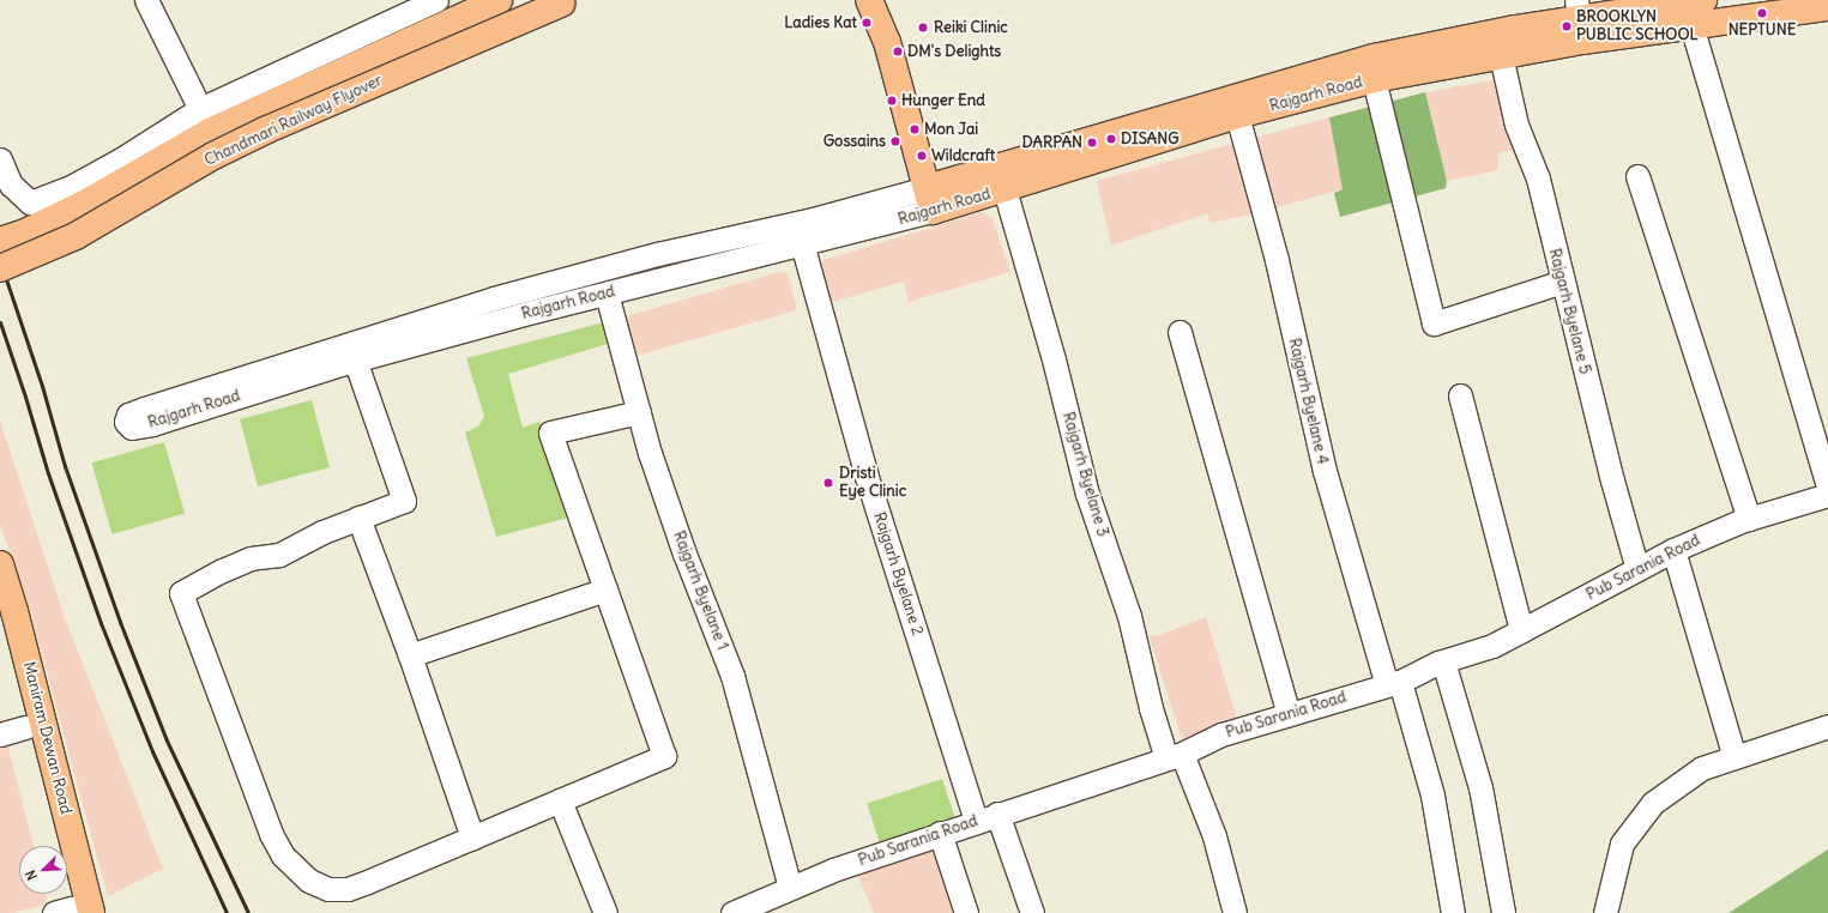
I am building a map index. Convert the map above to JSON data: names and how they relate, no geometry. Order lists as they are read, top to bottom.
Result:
{
  "streets": {
    "main road": ["Rajgarh Road", "Chandmari Railway Flyover", "Maniram Dewan Road"],
    "street": [
      "Rajgarh Byelane 5",
      "Rajgarh Byelane 4",
      "Rajgarh Byelane 3",
      "Pub Sarania Road",
      "Rajgarh Byelane 2",
      "Rajgarh Byelane 1"
    ]
  },
  "crossings": [
    ["Rajgarh Road", "Rajgarh Byelane 5"],
    ["Rajgarh Road", "Rajgarh Byelane 4"],
    ["Rajgarh Road", "Rajgarh Byelane 3"],
    ["Rajgarh Road", "Rajgarh Byelane 2"],
    ["Rajgarh Road", "Rajgarh Byelane 1"],
    ["Rajgarh Byelane 5", "Pub Sarania Road"],
    ["Rajgarh Byelane 4", "Pub Sarania Road"],
    ["Rajgarh Byelane 3", "Pub Sarania Road"],
    ["Pub Sarania Road", "Rajgarh Byelane 2"],
    ["Pub Sarania Road", "Rajgarh Byelane 1"]
  ],
  "places": [
    "NEPTUNE",
    "Ladies Kat",
    "BROOKLYN PUBLIC SCHOOL",
    "Reiki Clinic",
    "DM's Delights",
    "Hunger End",
    "Mon Jai",
    "DISANG",
    "Gossains",
    "DARPAN",
    "Wildcraft",
    "Dristi Eye Clinic"
  ],
  "north": "bottom left"
}
